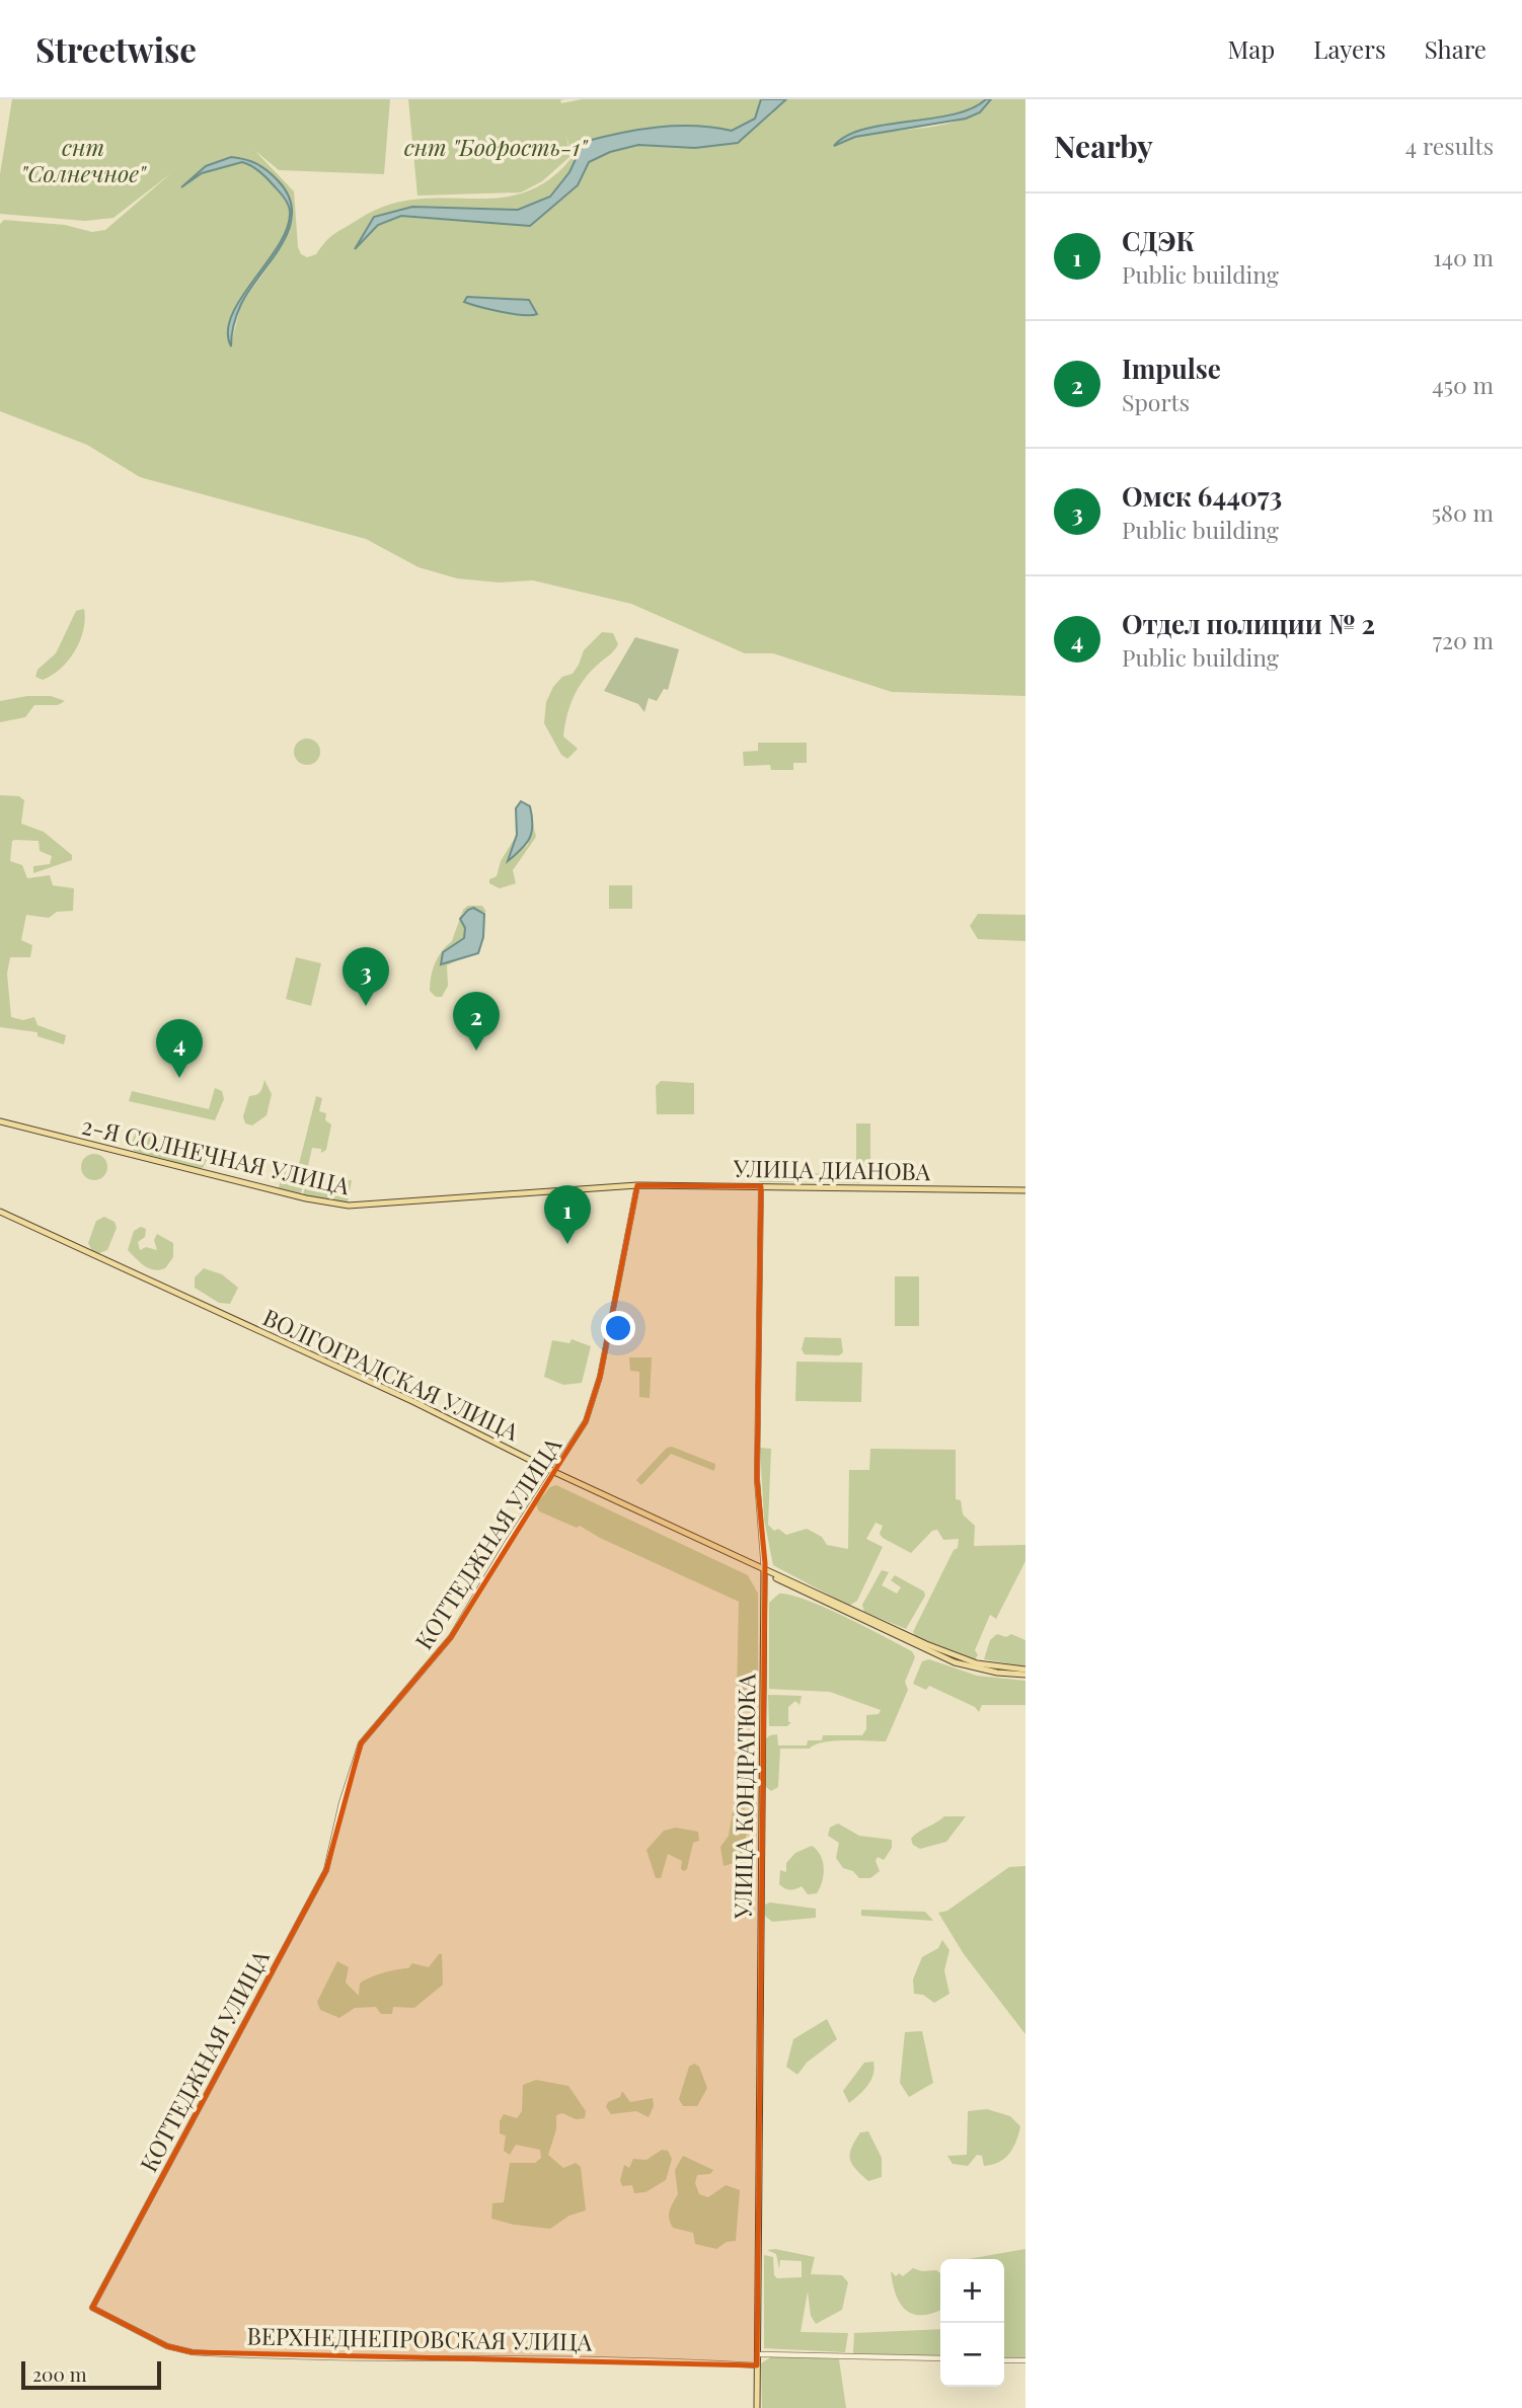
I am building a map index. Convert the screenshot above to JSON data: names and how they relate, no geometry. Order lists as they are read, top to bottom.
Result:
{
  "streets": {
    "main road": [
      "2-Я СОЛНЕЧНАЯ УЛИЦА",
      "УЛИЦА ДИАНОВА",
      "ВОЛГОГРАДСКАЯ УЛИЦА",
      "УЛИЦА КОНДРАТЮКА"
    ],
    "street": ["КОТТЕДЖНАЯ УЛИЦА", "ВЕРХНЕДНЕПРОВСКАЯ УЛИЦА"]
  },
  "crossings": [
    ["2-Я СОЛНЕЧНАЯ УЛИЦА", "УЛИЦА ДИАНОВА"],
    ["2-Я СОЛНЕЧНАЯ УЛИЦА", "КОТТЕДЖНАЯ УЛИЦА"],
    ["УЛИЦА ДИАНОВА", "КОТТЕДЖНАЯ УЛИЦА"],
    ["УЛИЦА ДИАНОВА", "УЛИЦА КОНДРАТЮКА"],
    ["ВОЛГОГРАДСКАЯ УЛИЦА", "КОТТЕДЖНАЯ УЛИЦА"],
    ["ВОЛГОГРАДСКАЯ УЛИЦА", "УЛИЦА КОНДРАТЮКА"],
    ["КОТТЕДЖНАЯ УЛИЦА", "ВЕРХНЕДНЕПРОВСКАЯ УЛИЦА"],
    ["УЛИЦА КОНДРАТЮКА", "ВЕРХНЕДНЕПРОВСКАЯ УЛИЦА"]
  ],
  "parks": ["снт \"Солнечное\"", "снт \"Бодрость-1\""],
  "scale_bar": "200 m",
  "page": {
    "header": "Streetwise",
    "nav": ["Map", "Layers", "Share"],
    "heading": ["Nearby", "4 results"],
    "list": [
      {
        "mark": "1",
        "name": "СДЭК",
        "note": "Public building",
        "value": "140 m"
      },
      {
        "mark": "2",
        "name": "Impulse",
        "note": "Sports",
        "value": "450 m"
      },
      {
        "mark": "3",
        "name": "Омск 644073",
        "note": "Public building",
        "value": "580 m"
      },
      {
        "mark": "4",
        "name": "Отдел полиции № 2",
        "note": "Public building",
        "value": "720 m"
      }
    ],
    "pins": [
      "3",
      "2",
      "4",
      "1"
    ],
    "map_buttons": ["+", "−"],
    "scale": "200 m"
  }
}
